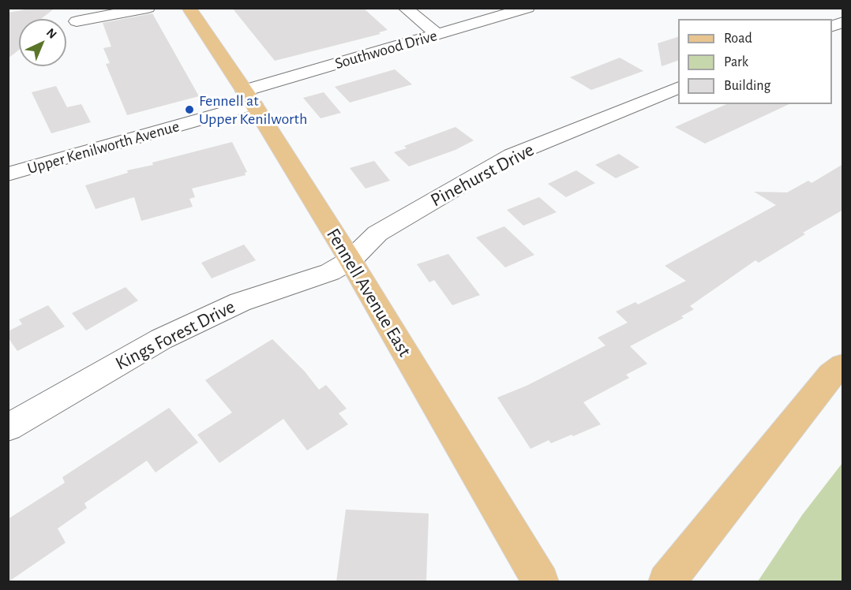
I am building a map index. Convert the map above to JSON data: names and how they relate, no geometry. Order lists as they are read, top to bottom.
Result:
{
  "streets": {
    "main road": ["Fennell Avenue East"],
    "street": [
      "Southwood Drive",
      "Upper Kenilworth Avenue",
      "Pinehurst Drive",
      "Kings Forest Drive"
    ]
  },
  "crossings": [
    ["Southwood Drive", "Upper Kenilworth Avenue"],
    ["Southwood Drive", "Fennell Avenue East"],
    ["Upper Kenilworth Avenue", "Fennell Avenue East"],
    ["Pinehurst Drive", "Fennell Avenue East"],
    ["Pinehurst Drive", "Kings Forest Drive"],
    ["Fennell Avenue East", "Kings Forest Drive"]
  ],
  "places": ["Fennell at Upper Kenilworth"],
  "legend": ["Road", "Park", "Building"],
  "north": "top right"
}
